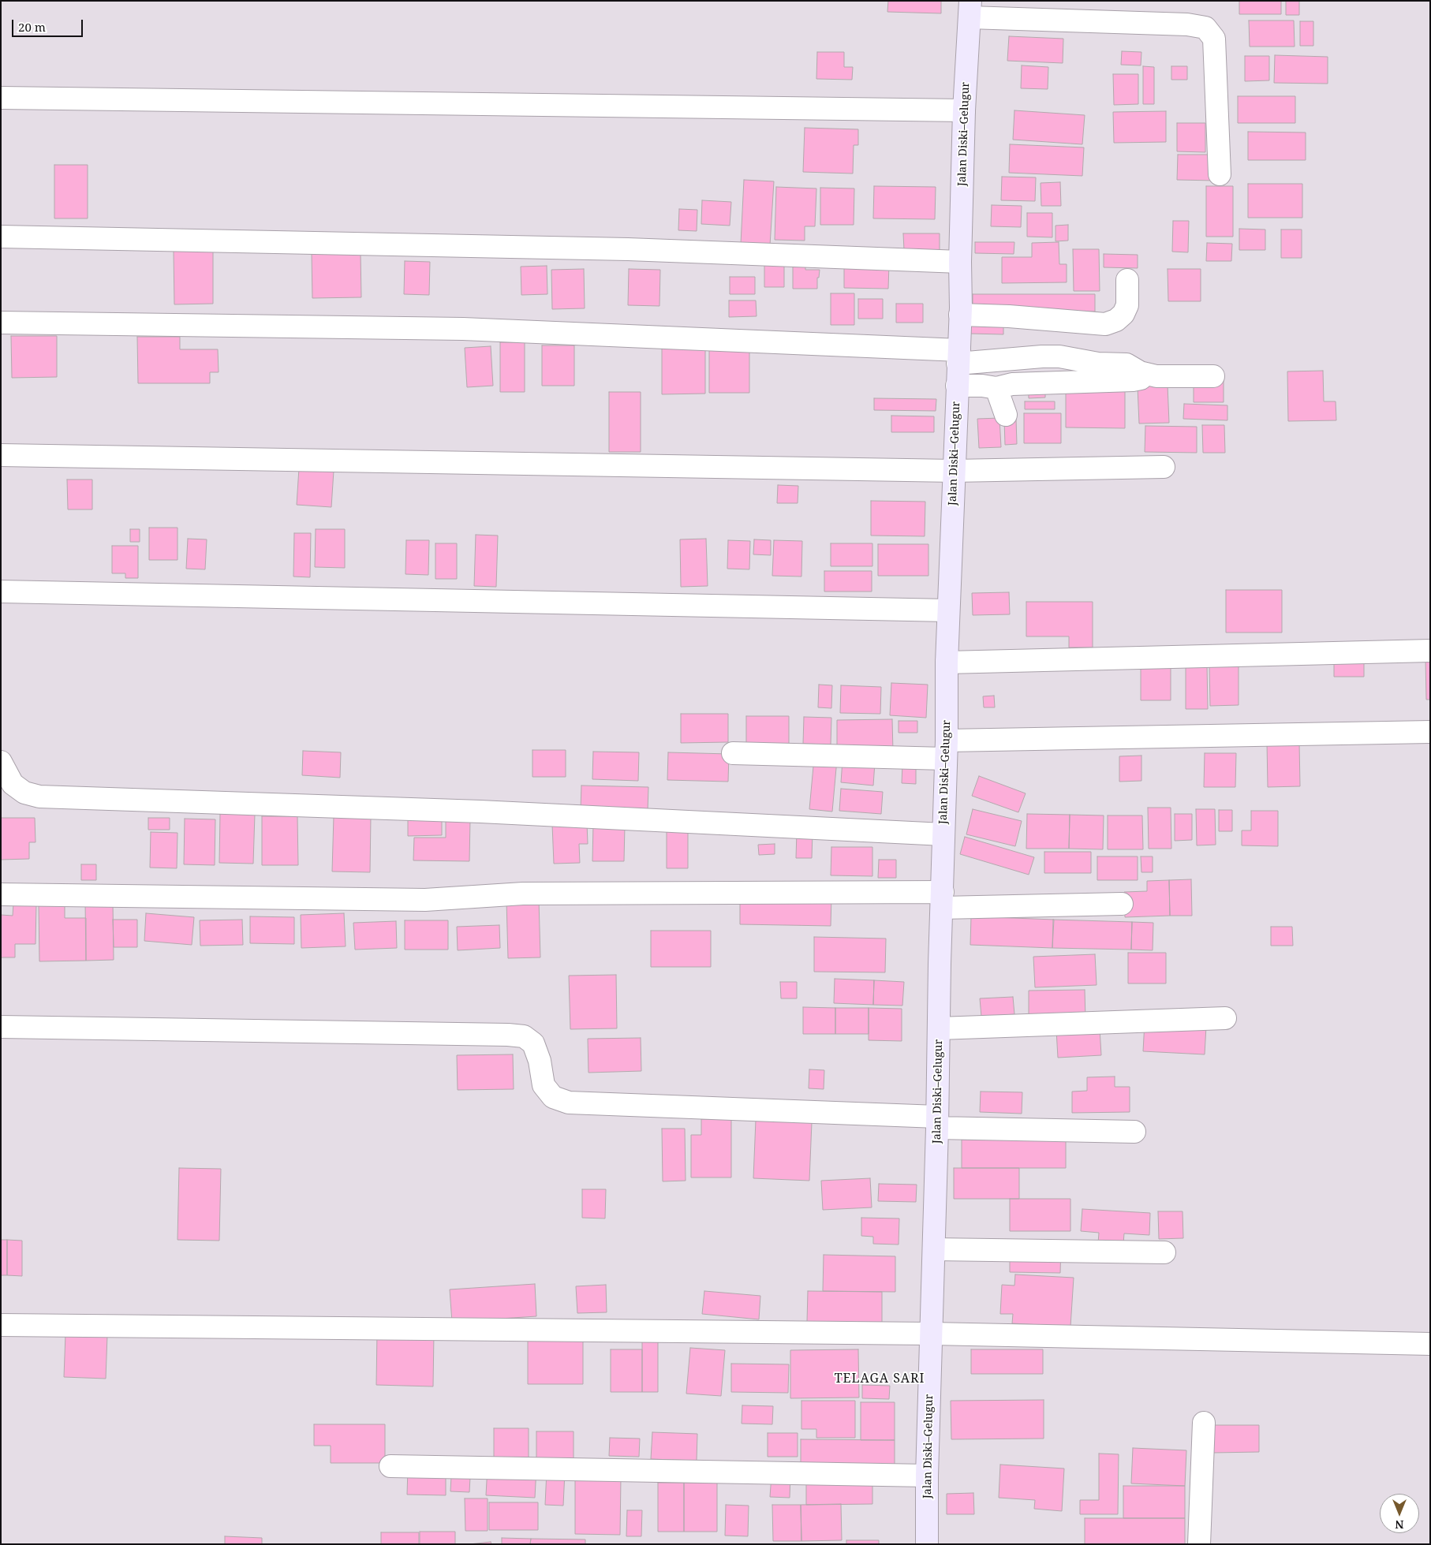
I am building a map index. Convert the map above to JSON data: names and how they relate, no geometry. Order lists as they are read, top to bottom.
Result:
{
  "streets": {
    "main road": ["Jalan Diski–Gelugur"]
  },
  "districts": ["TELAGA SARI"],
  "scale_bar": "20 m",
  "north": "bottom"
}
